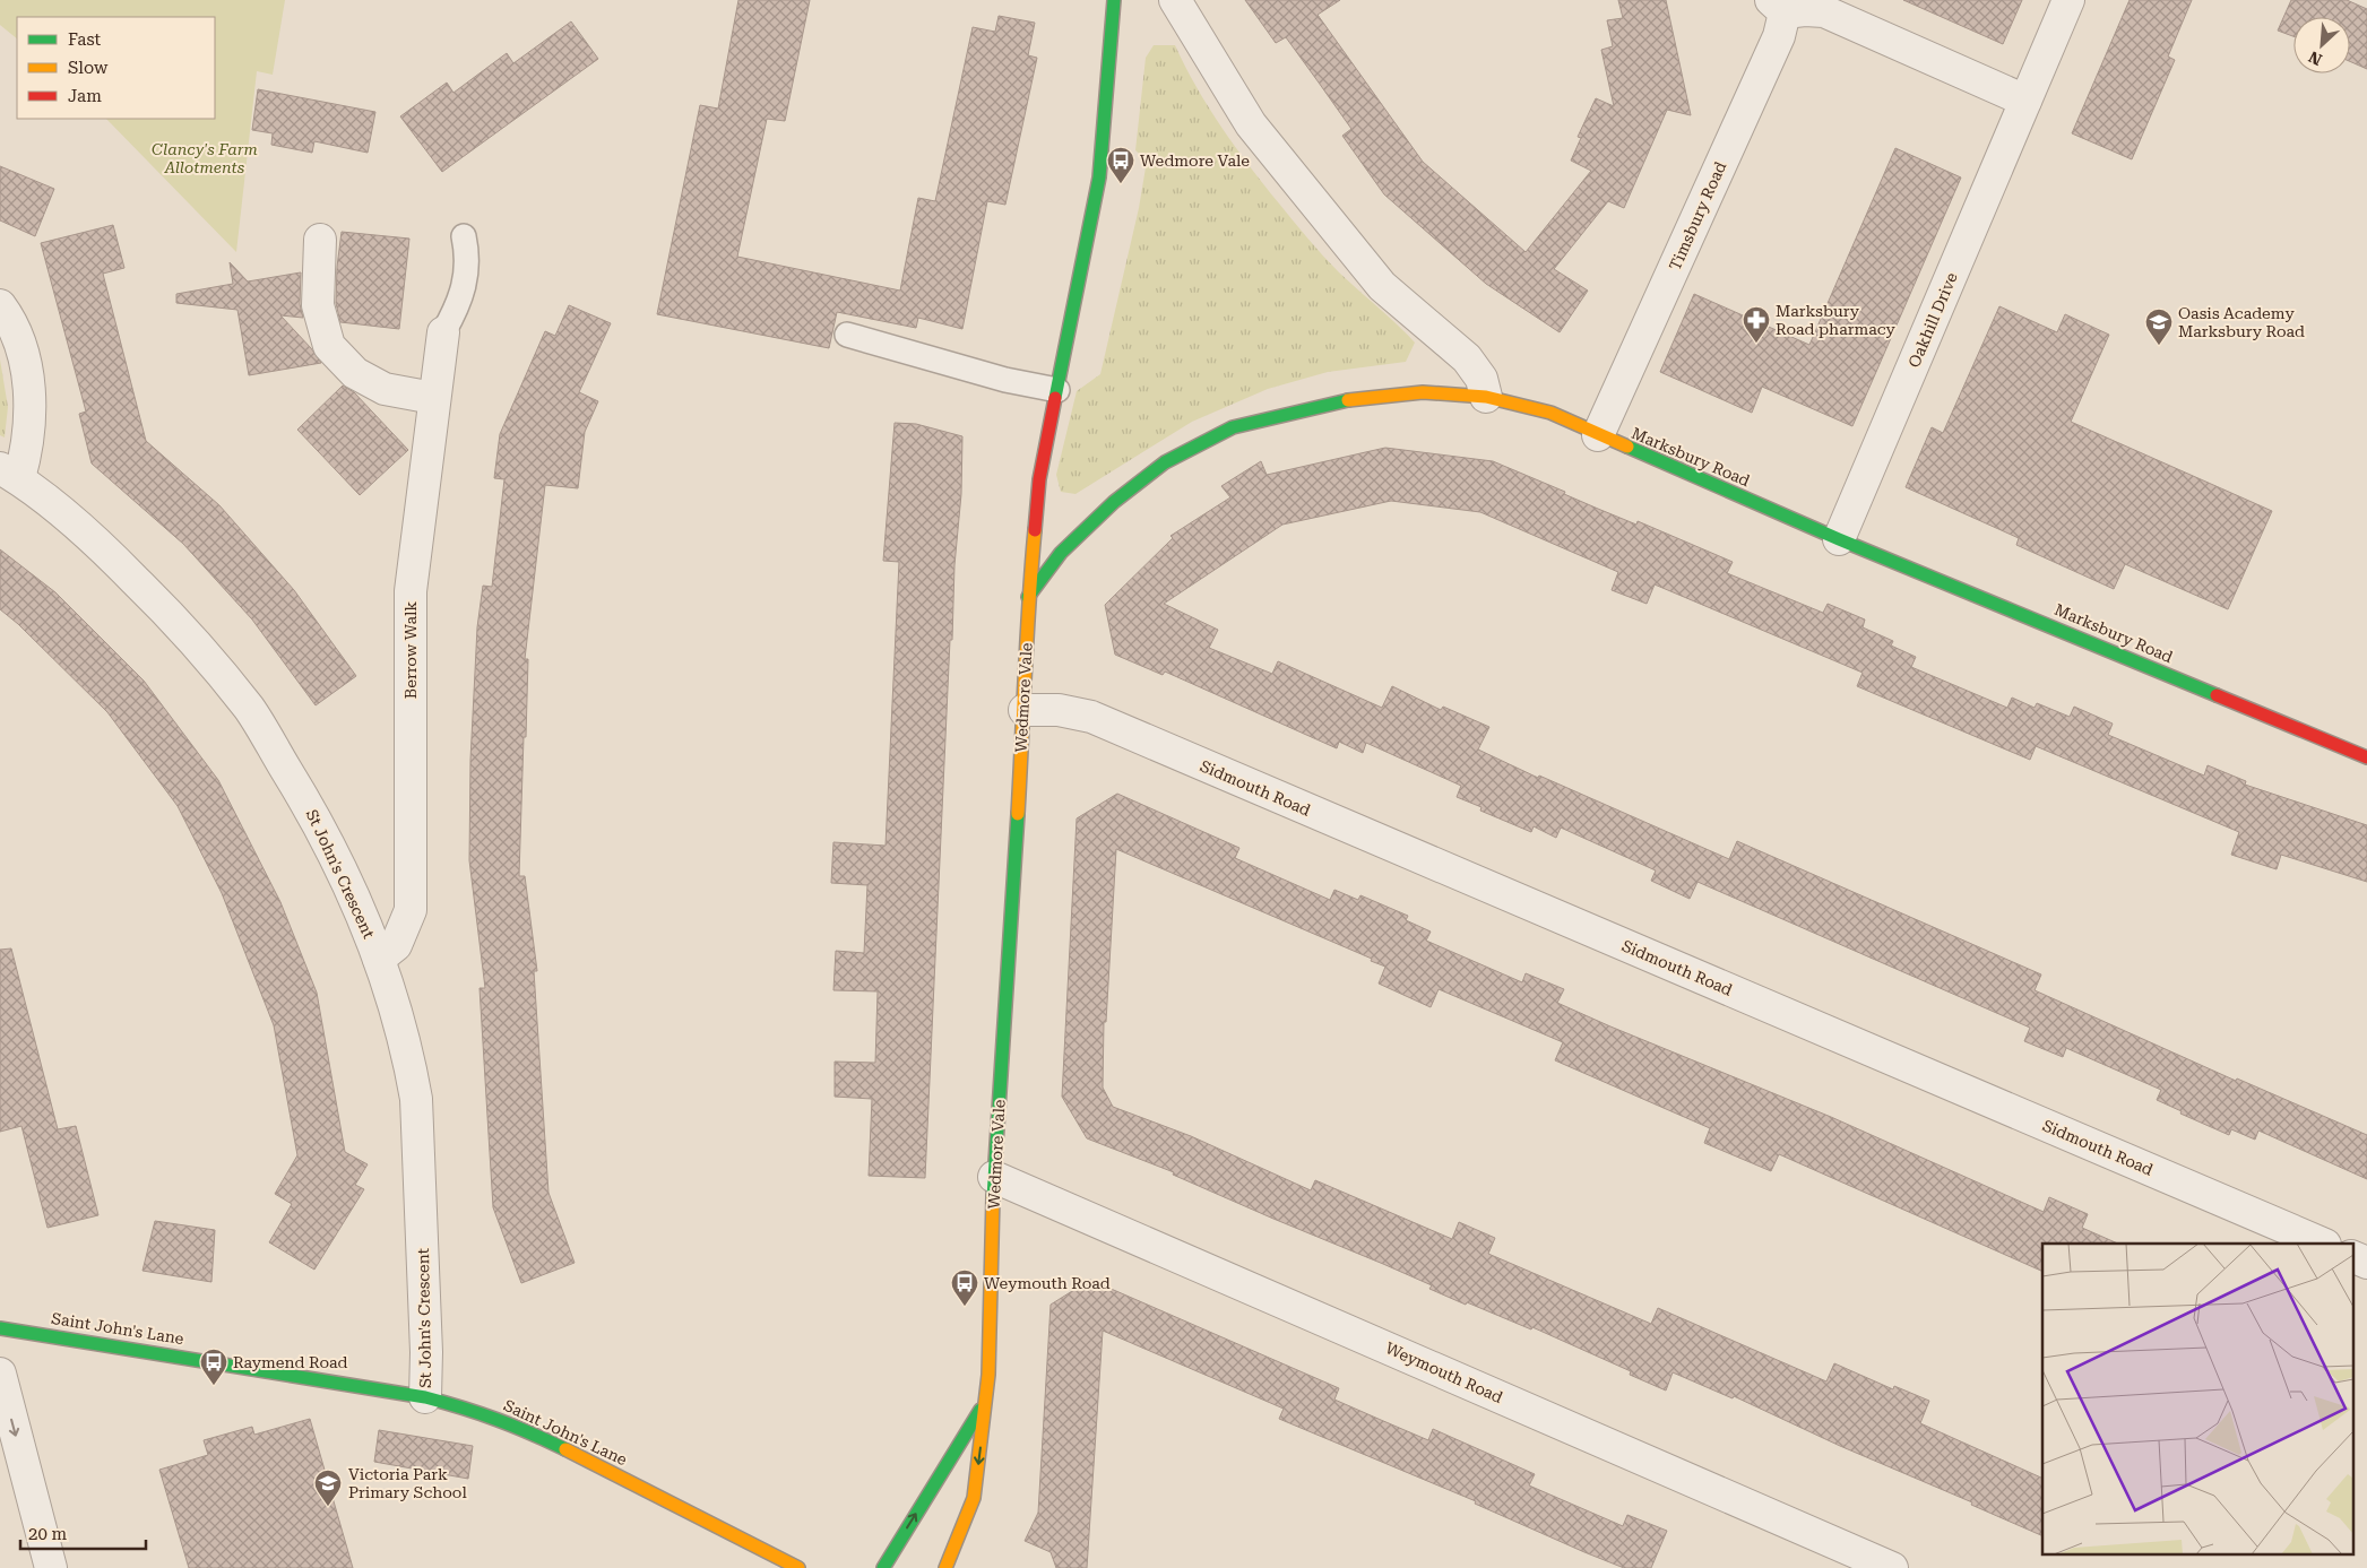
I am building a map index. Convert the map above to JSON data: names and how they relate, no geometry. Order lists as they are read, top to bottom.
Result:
{
  "streets": {
    "street": [
      "Timsbury Road",
      "Oakhill Drive",
      "Marksbury Road",
      "Berrow Walk",
      "Wedmore Vale",
      "Sidmouth Road",
      "St John's Crescent",
      "Saint John's Lane",
      "Weymouth Road"
    ]
  },
  "crossings": [
    ["Timsbury Road", "Marksbury Road"],
    ["Oakhill Drive", "Marksbury Road"],
    ["Marksbury Road", "Wedmore Vale"],
    ["Berrow Walk", "St John's Crescent"],
    ["Wedmore Vale", "Sidmouth Road"],
    ["Wedmore Vale", "Weymouth Road"],
    ["St John's Crescent", "Saint John's Lane"]
  ],
  "parks": ["Clancy's Farm Allotments"],
  "places": {
    "bus stop": ["Wedmore Vale", "Weymouth Road", "Raymend Road"],
    "pharmacy": ["Marksbury Road pharmacy"],
    "school or university": ["Oasis Academy Marksbury Road", "Victoria Park Primary School"]
  },
  "legend": ["Fast", "Slow", "Jam"],
  "scale_bar": "20 m",
  "north": "bottom left"
}
